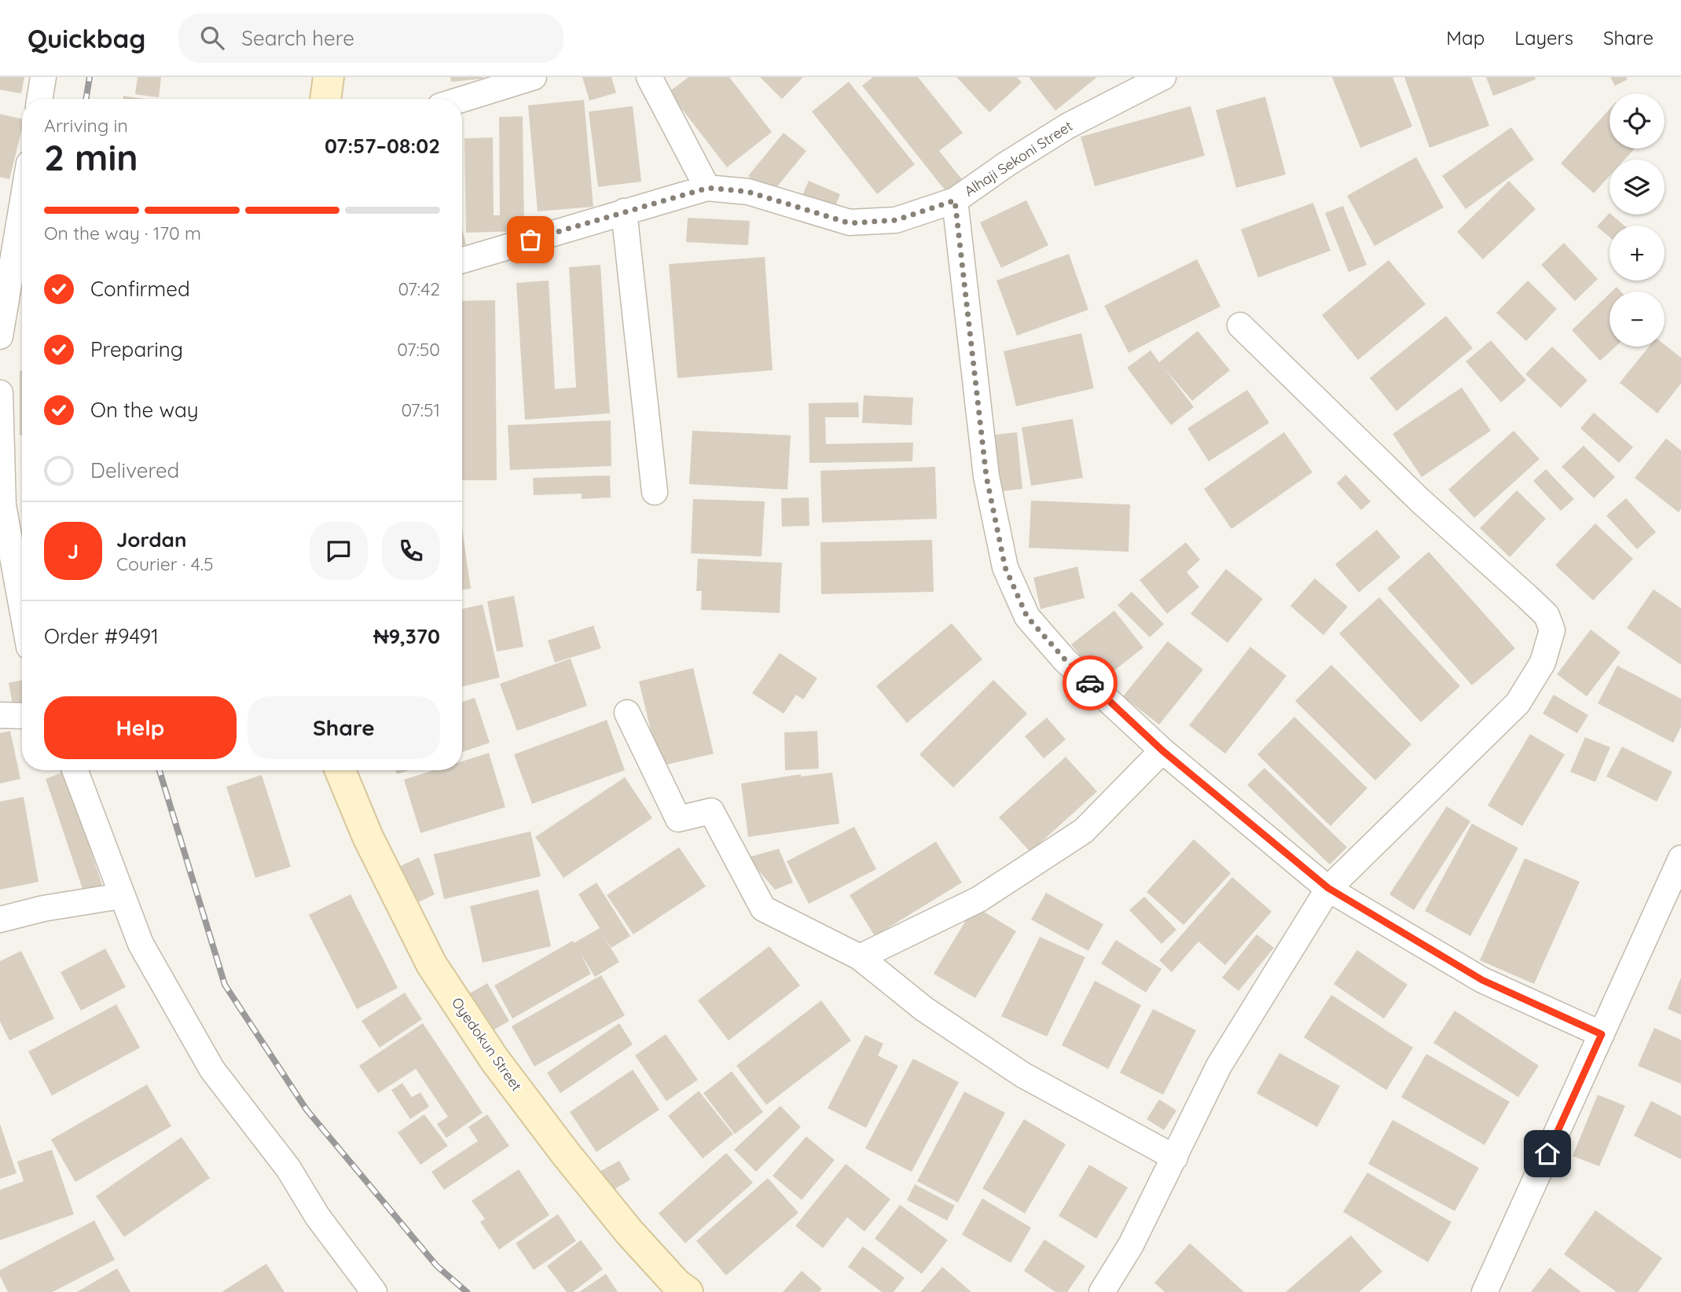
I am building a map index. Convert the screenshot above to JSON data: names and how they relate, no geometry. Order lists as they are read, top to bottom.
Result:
{
  "streets": {
    "street": ["Alhaji Sekoni Street", "Oyedokun Street"]
  },
  "page": {
    "header": "Quickbag",
    "search": "Search here",
    "nav": ["Map", "Layers", "Share"],
    "map_buttons": ["+", "−"],
    "heading": ["2 min", "Arriving in", "07:57–08:02"],
    "panel": [
      "Jordan",
      "Courier · 4.5",
      "Order #9491",
      "₦9,370"
    ],
    "bar": "On the way · 170 m",
    "list": [
      ["Confirmed", "07:42"],
      ["Preparing", "07:50"],
      ["On the way", "07:51"],
      "Delivered"
    ],
    "round": "J",
    "buttons": ["Help", "Share"]
  }
}
